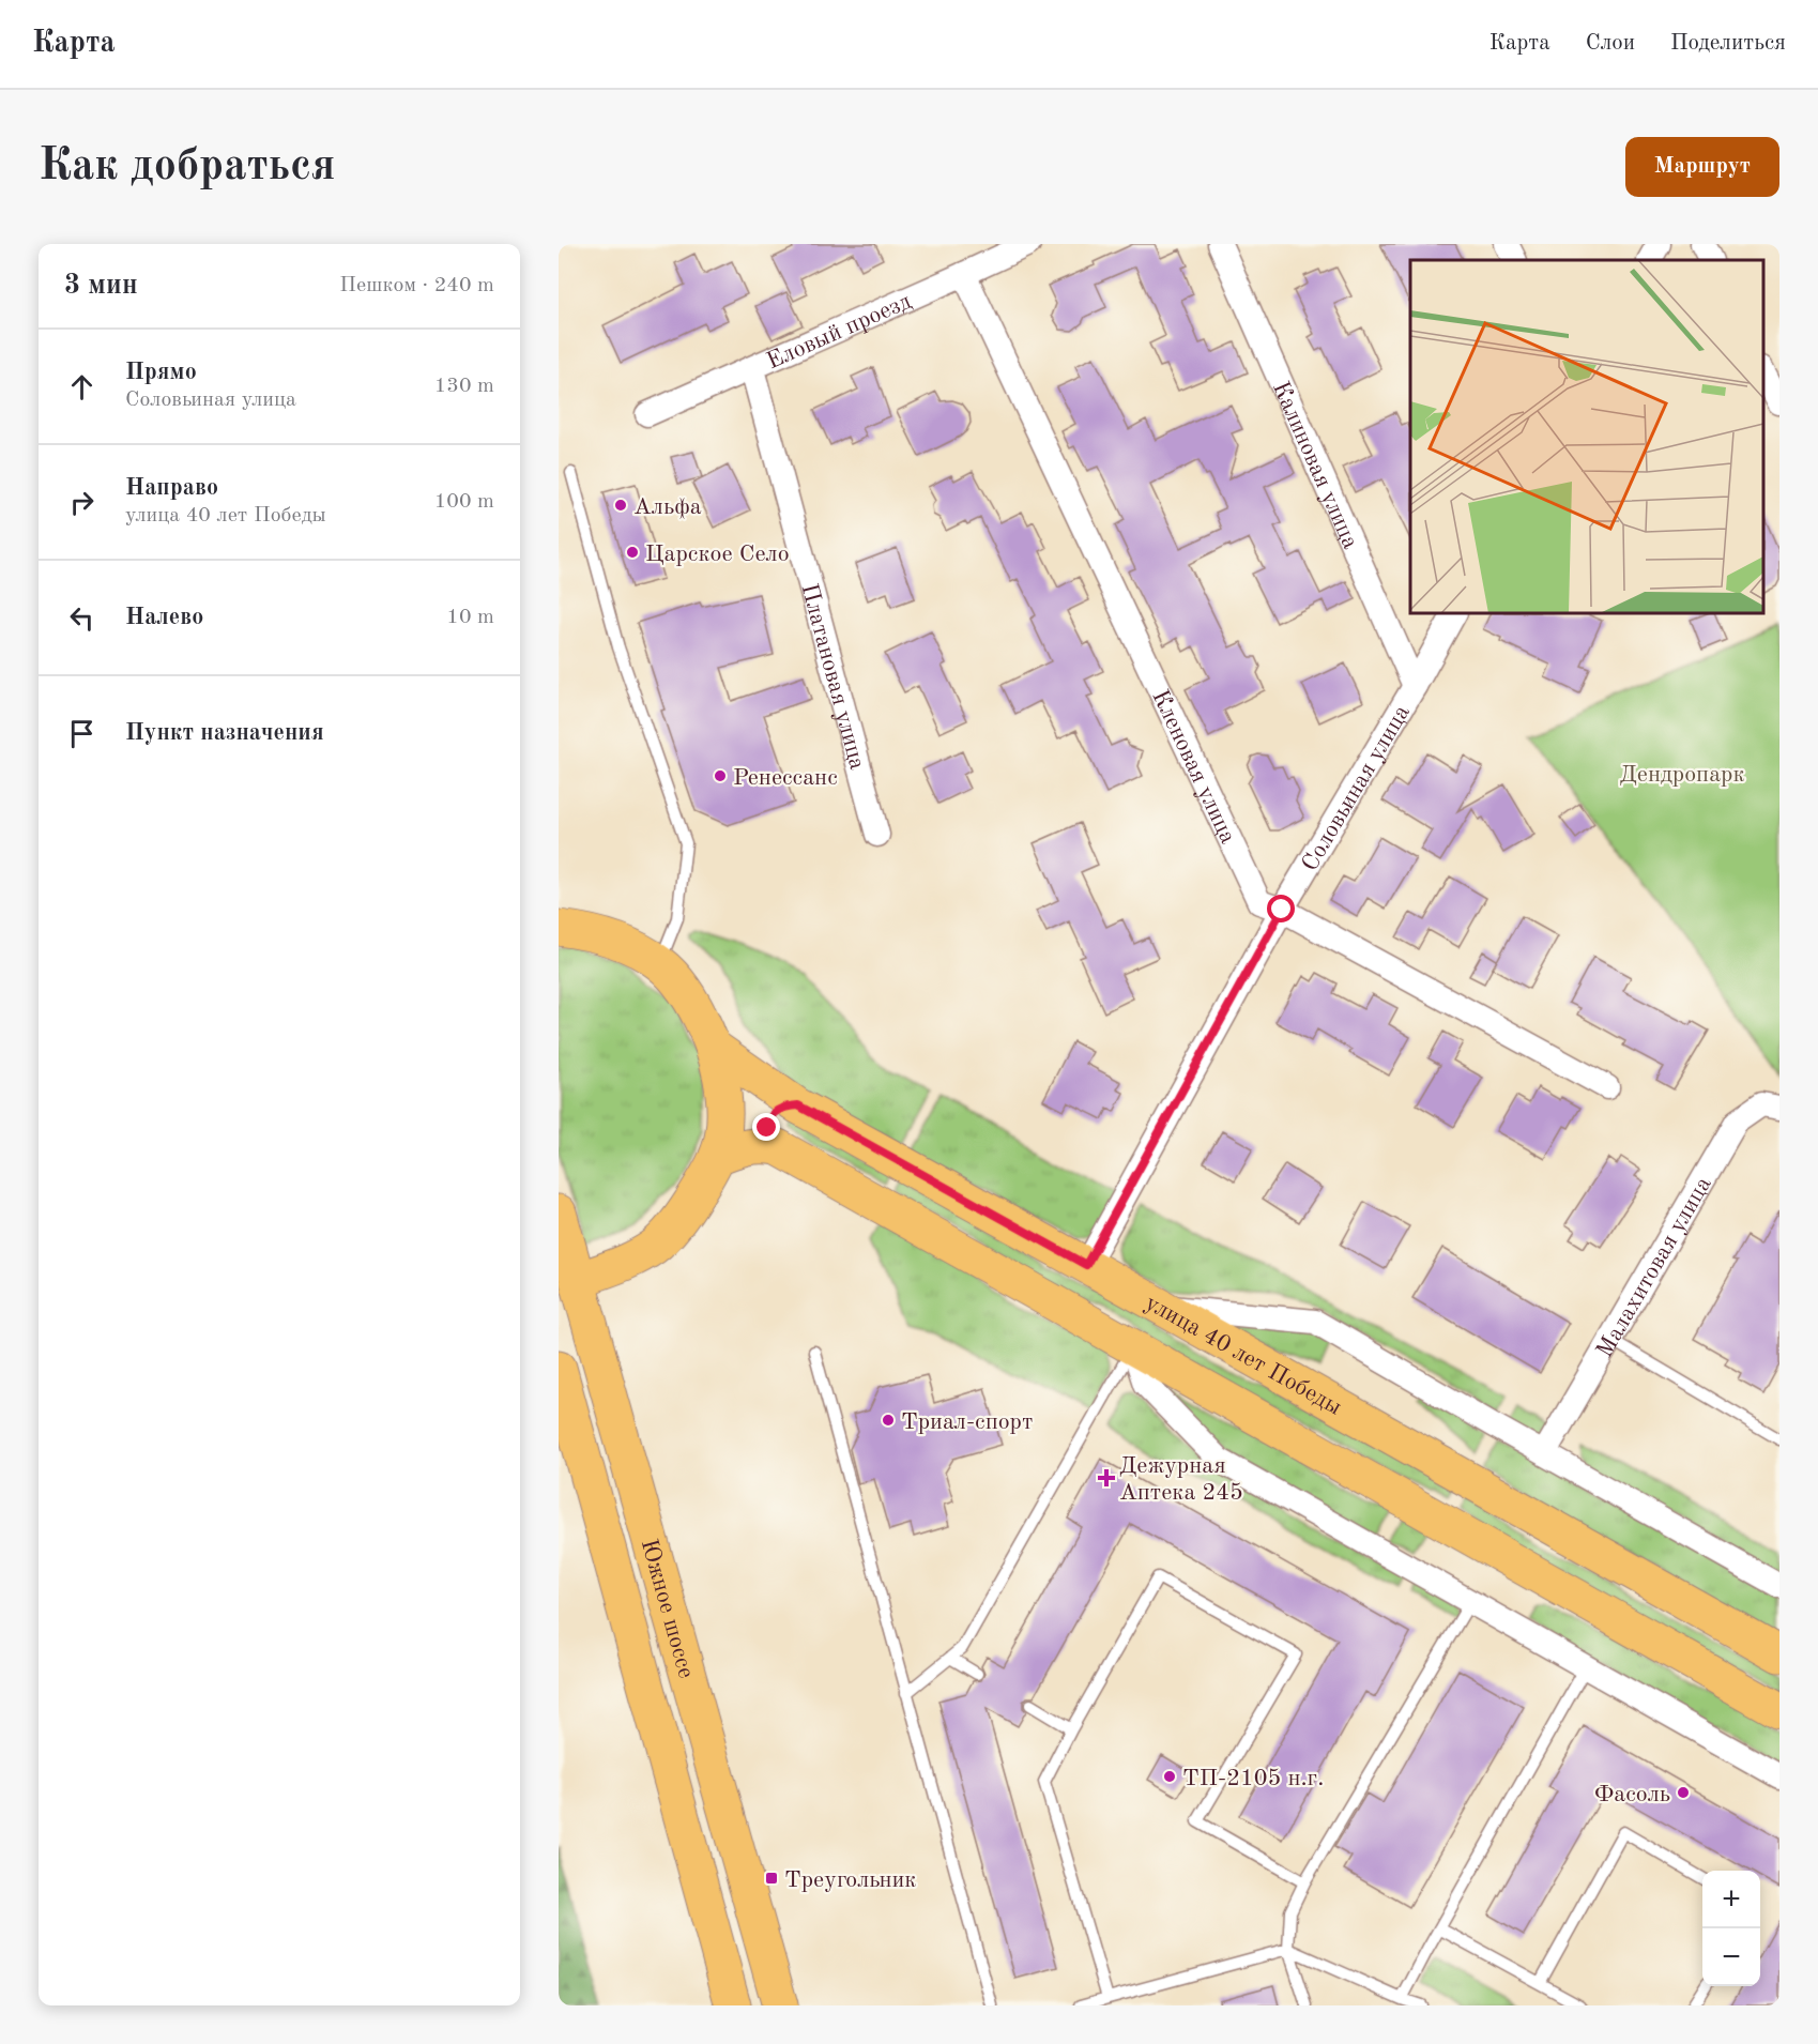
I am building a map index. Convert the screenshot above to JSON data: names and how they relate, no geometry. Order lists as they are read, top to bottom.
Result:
{
  "streets": {
    "main road": ["улица 40 лет Победы", "Южное шоссе"],
    "street": [
      "Еловый проезд",
      "Калиновая улица",
      "Платановая улица",
      "Кленовая улица",
      "Соловьиная улица",
      "Малахитовая улица"
    ]
  },
  "crossings": [
    ["Еловый проезд", "Платановая улица"],
    ["Еловый проезд", "Кленовая улица"],
    ["Калиновая улица", "Соловьиная улица"],
    ["Кленовая улица", "Соловьиная улица"],
    ["Соловьиная улица", "улица 40 лет Победы"]
  ],
  "parks": ["Дендропарк"],
  "places": {
    "other": [
      "Альфа",
      "Царское Село",
      "Ренессанс",
      "Триал-спорт",
      "ТП-2105 н.г.",
      "Фасоль"
    ],
    "health": ["Дежурная Аптека 245"],
    "transit": ["Треугольник"]
  },
  "page": {
    "header": "Карта",
    "nav": ["Карта", "Слои", "Поделиться"],
    "buttons": "Маршрут",
    "title": "Как добраться",
    "heading": ["3 мин", "Пешком · 240 m"],
    "list": [
      ["Прямо", "Соловьиная улица", "130 m"],
      ["Направо", "улица 40 лет Победы", "100 m"],
      ["Налево", "10 m"],
      "Пункт назначения"
    ],
    "map_buttons": ["+", "−"]
  }
}
